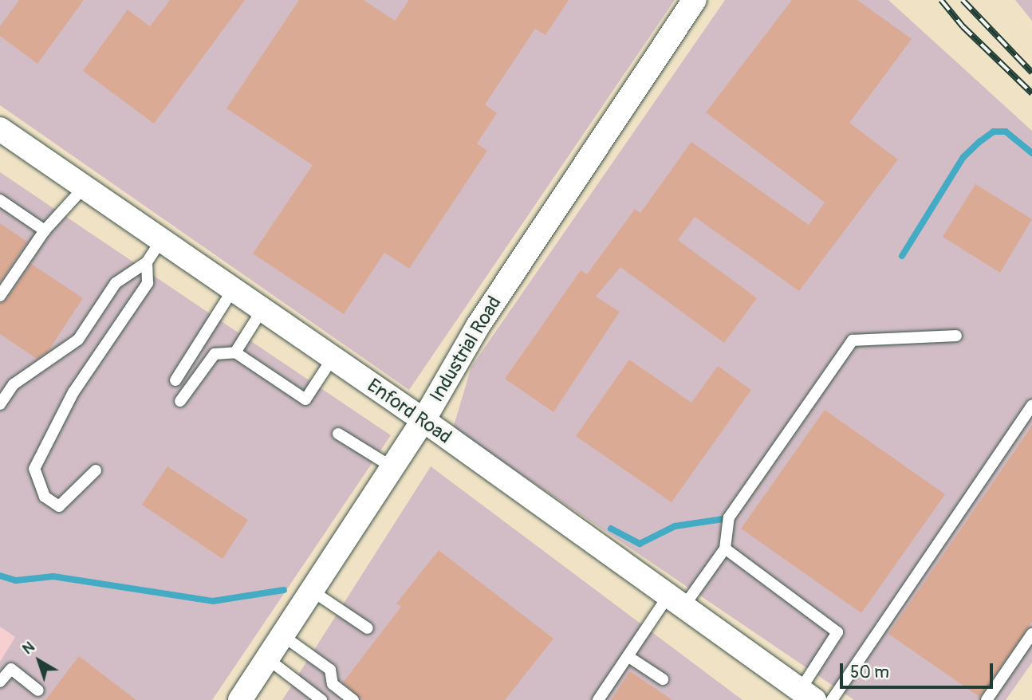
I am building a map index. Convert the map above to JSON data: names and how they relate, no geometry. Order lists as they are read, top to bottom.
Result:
{
  "streets": {
    "street": ["Industrial Road", "Enford Road"]
  },
  "crossings": [
    ["Industrial Road", "Enford Road"]
  ],
  "scale_bar": "50 m",
  "north": "top left"
}
